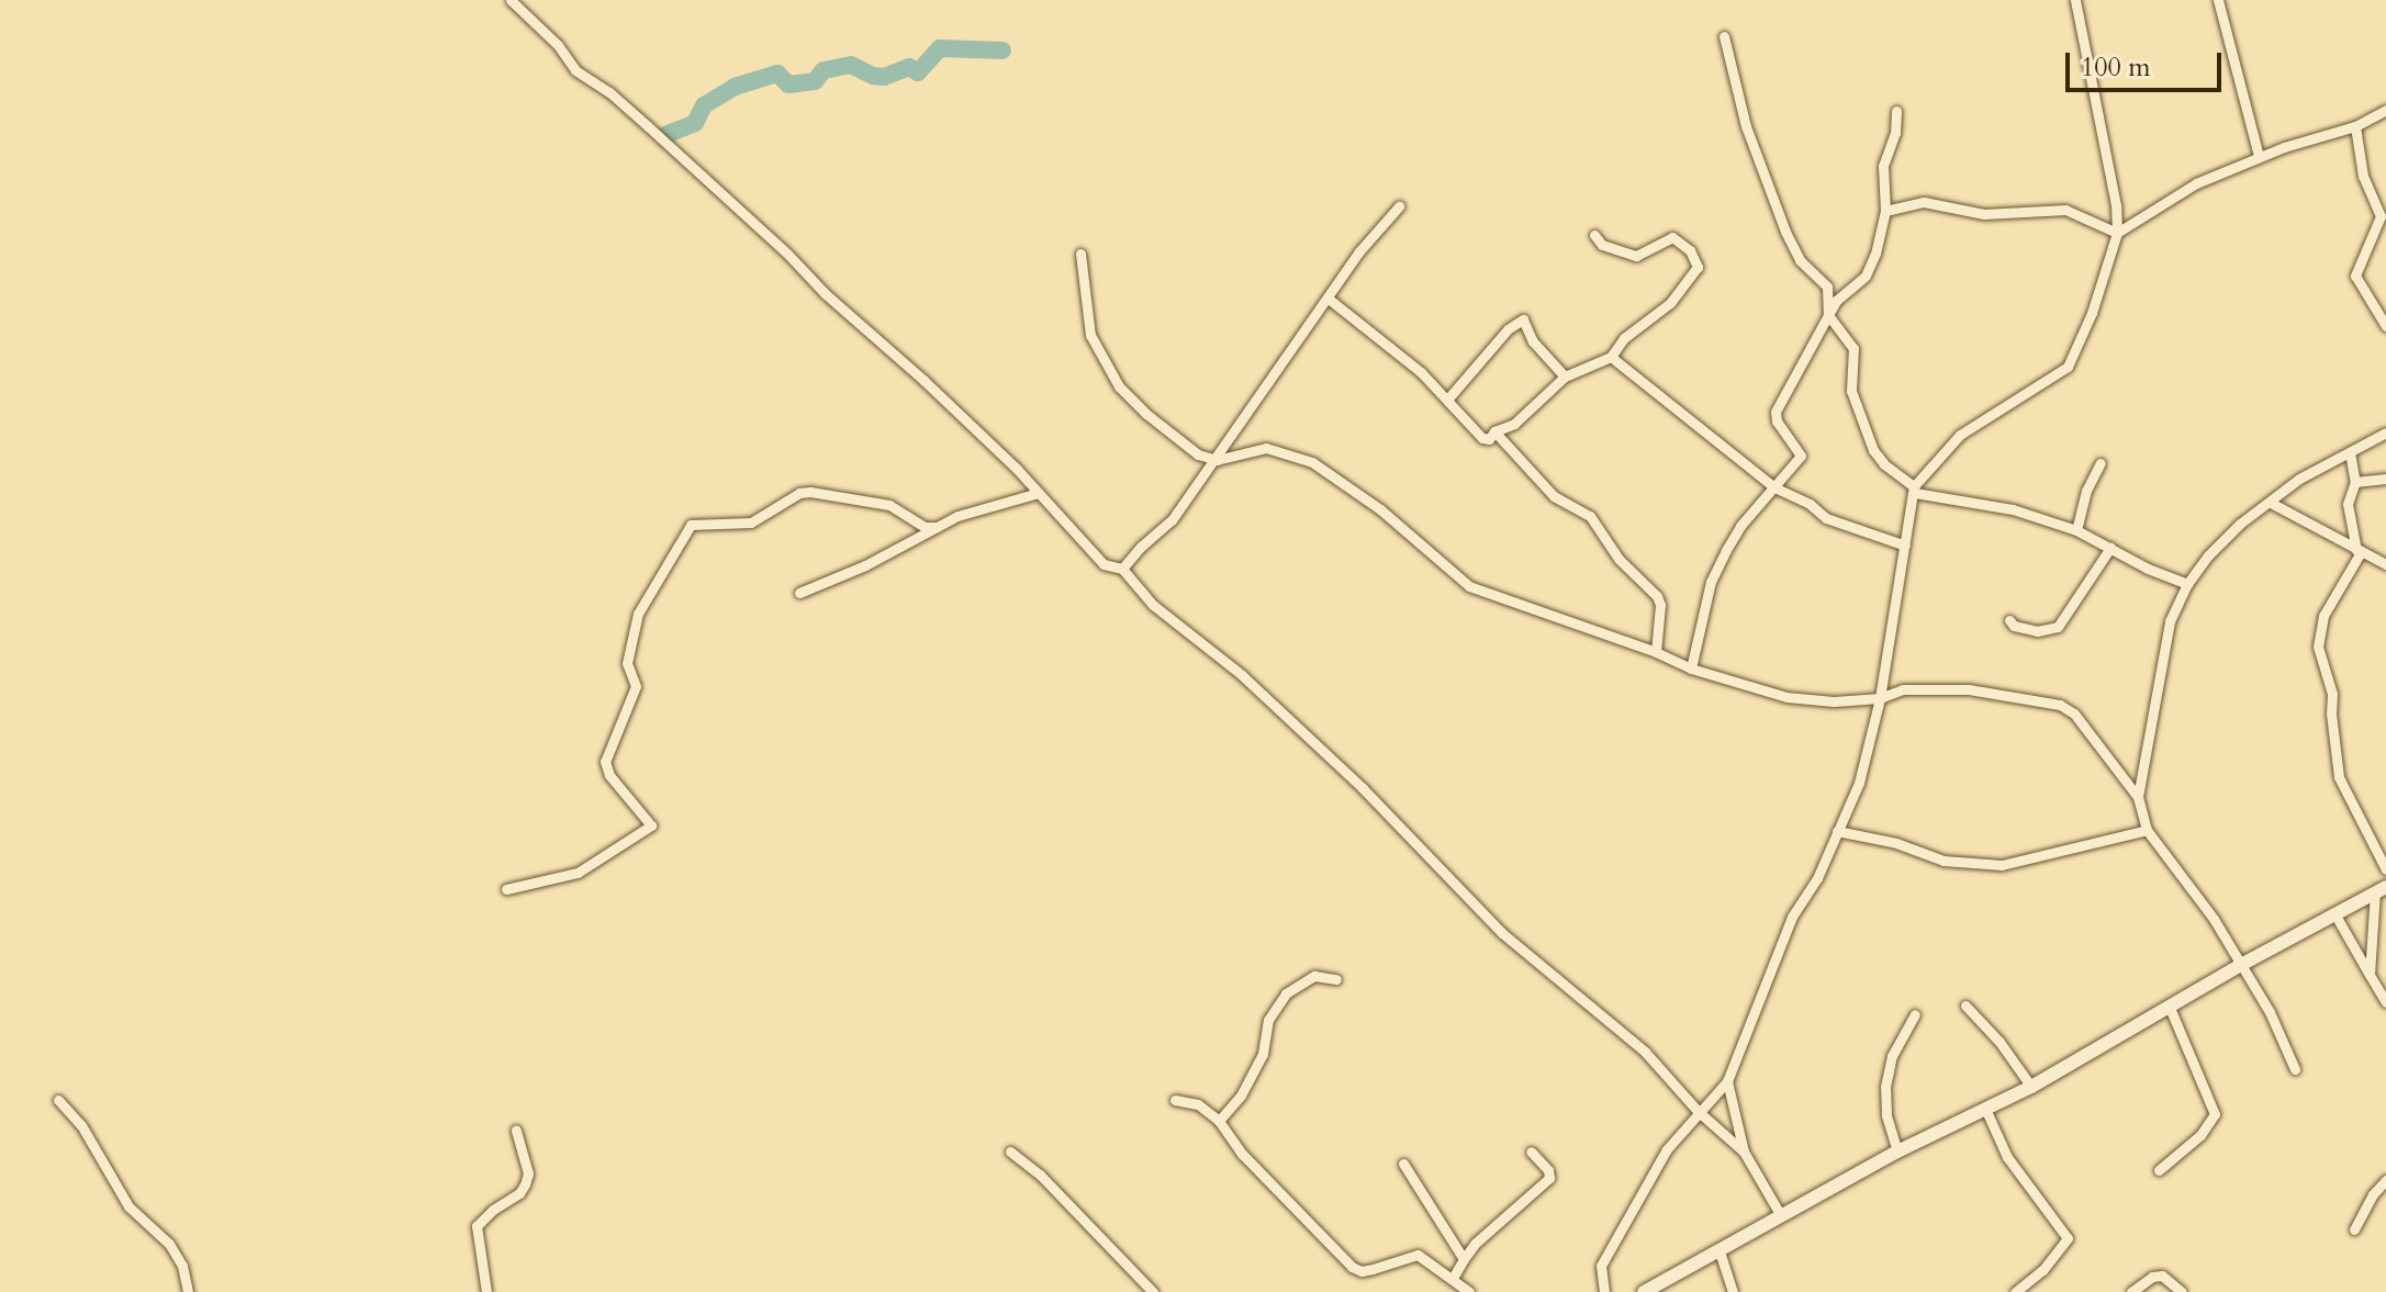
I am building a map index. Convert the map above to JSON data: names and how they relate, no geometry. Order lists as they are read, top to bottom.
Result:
{
  "scale_bar": "100 m"
}
